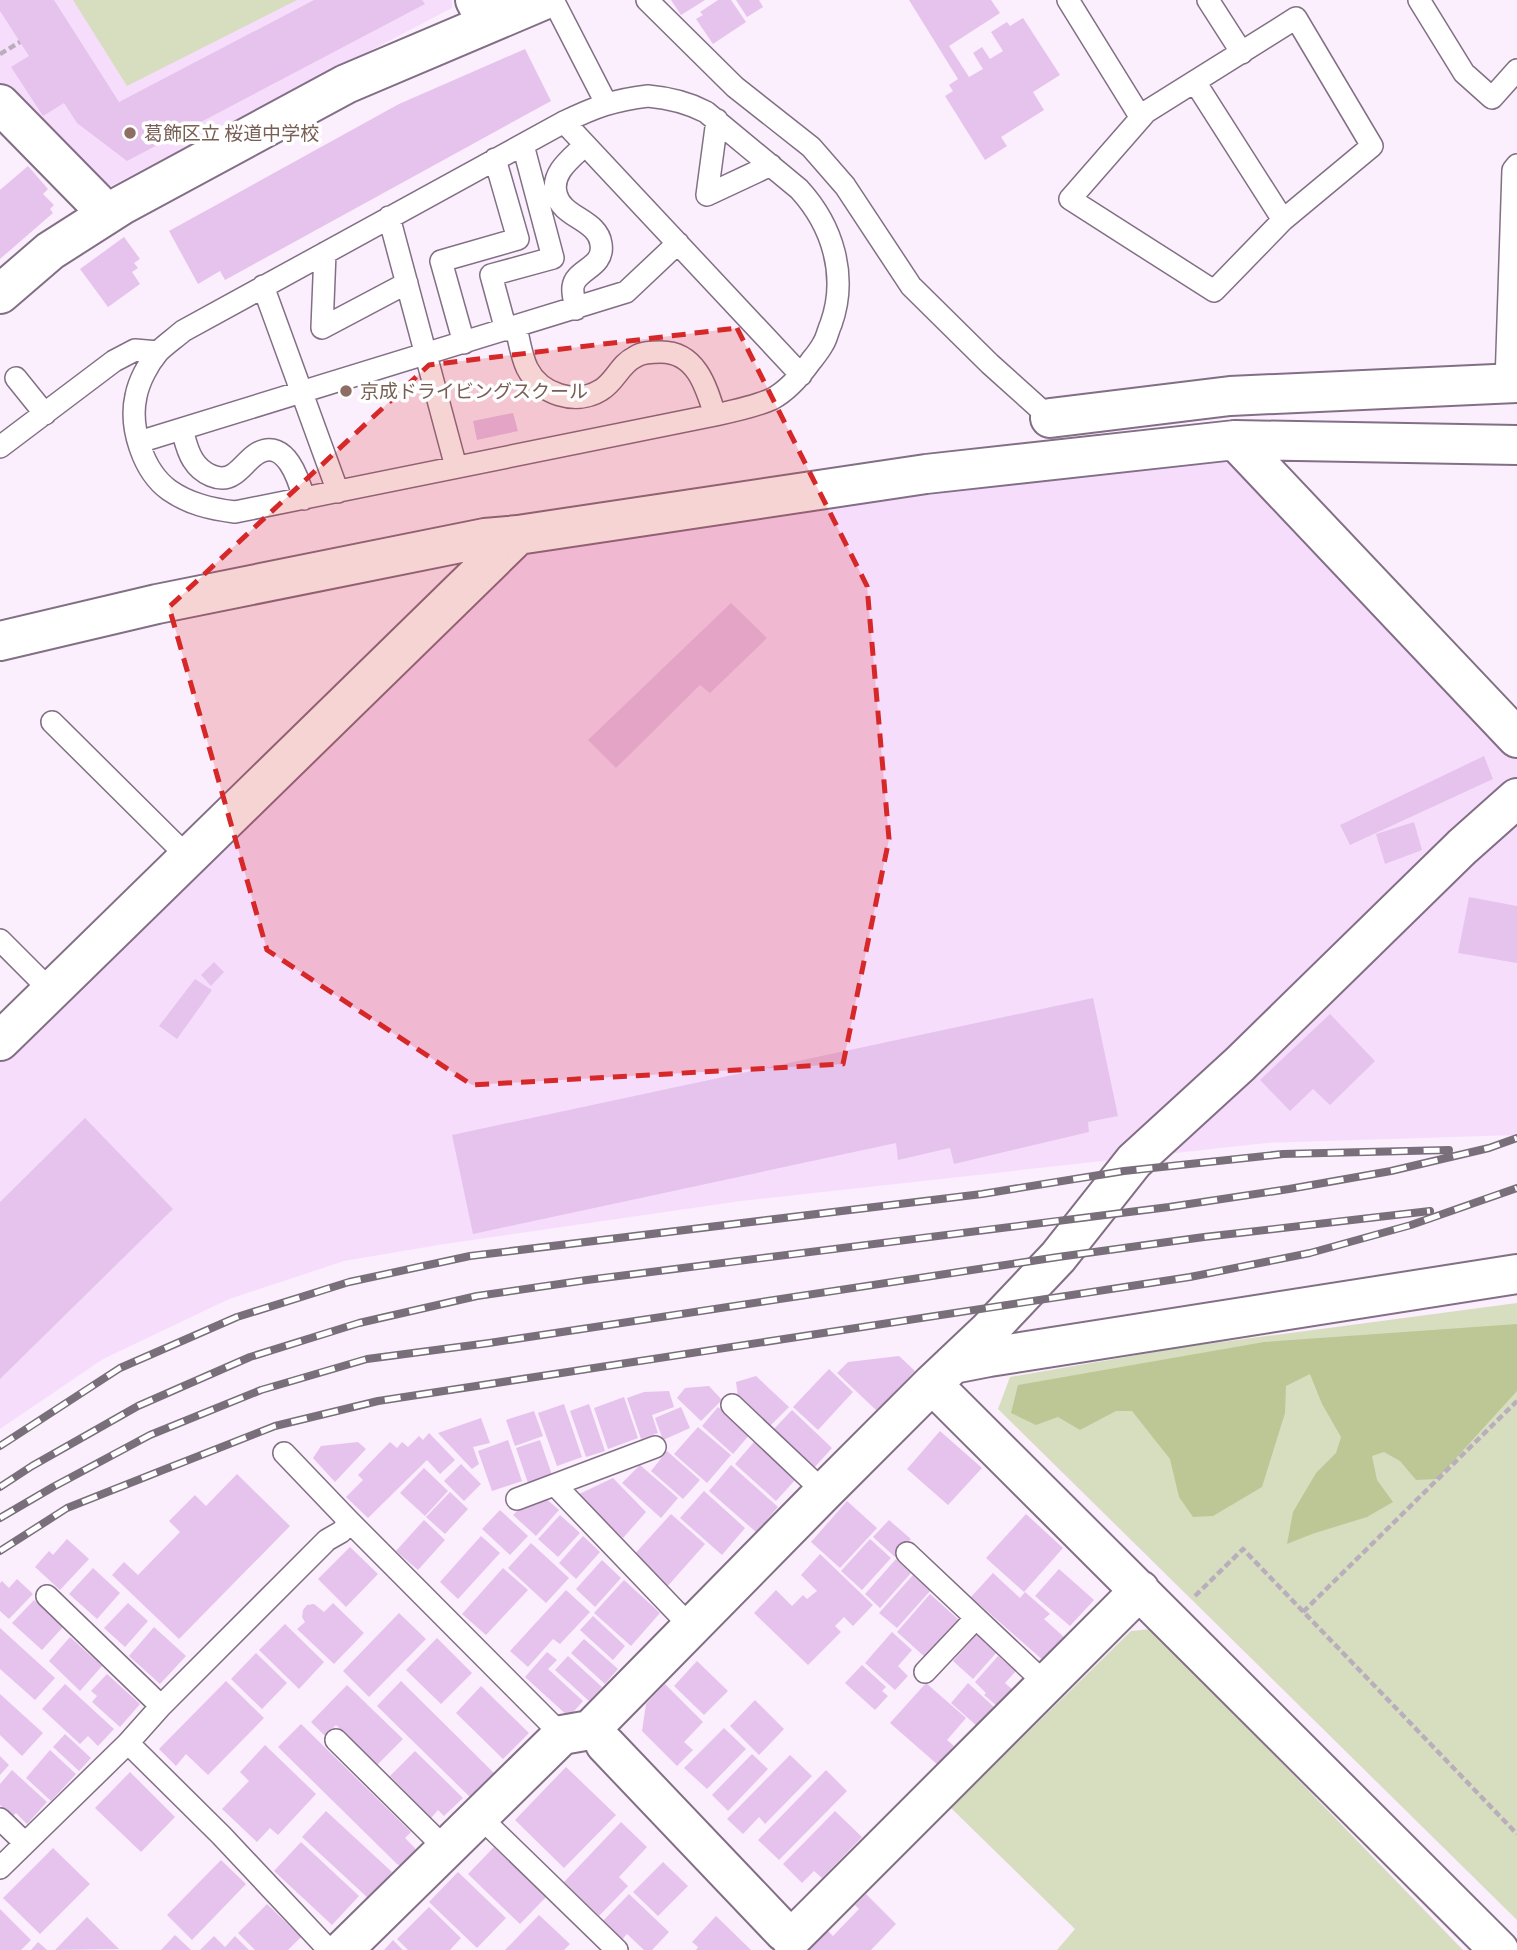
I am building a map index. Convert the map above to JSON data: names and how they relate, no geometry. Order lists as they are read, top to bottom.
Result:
{
  "places": ["葛飾区立 桜道中学校", "京成ドライビングスクール"]
}
